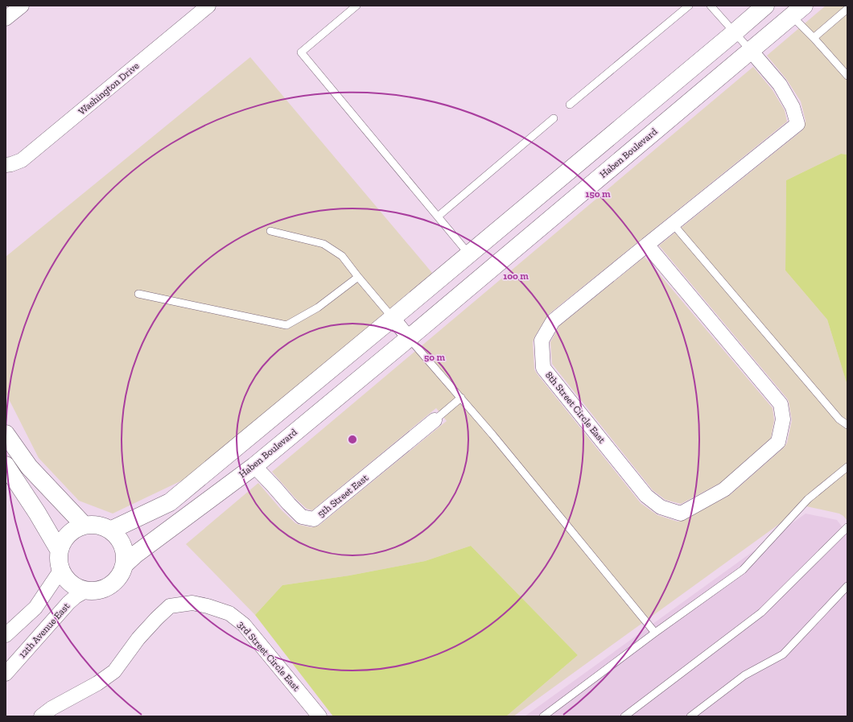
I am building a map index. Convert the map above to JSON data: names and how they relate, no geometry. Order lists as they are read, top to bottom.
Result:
{
  "streets": {
    "street": [
      "Washington Drive",
      "Haben Boulevard",
      "8th Street Circle East",
      "5th Street East",
      "12th Avenue East",
      "3rd Street Circle East"
    ]
  },
  "crossings": [
    ["Haben Boulevard", "8th Street Circle East"],
    ["Haben Boulevard", "5th Street East"],
    ["Haben Boulevard", "12th Avenue East"]
  ],
  "rings": ["150 m", "100 m", "50 m"]
}
